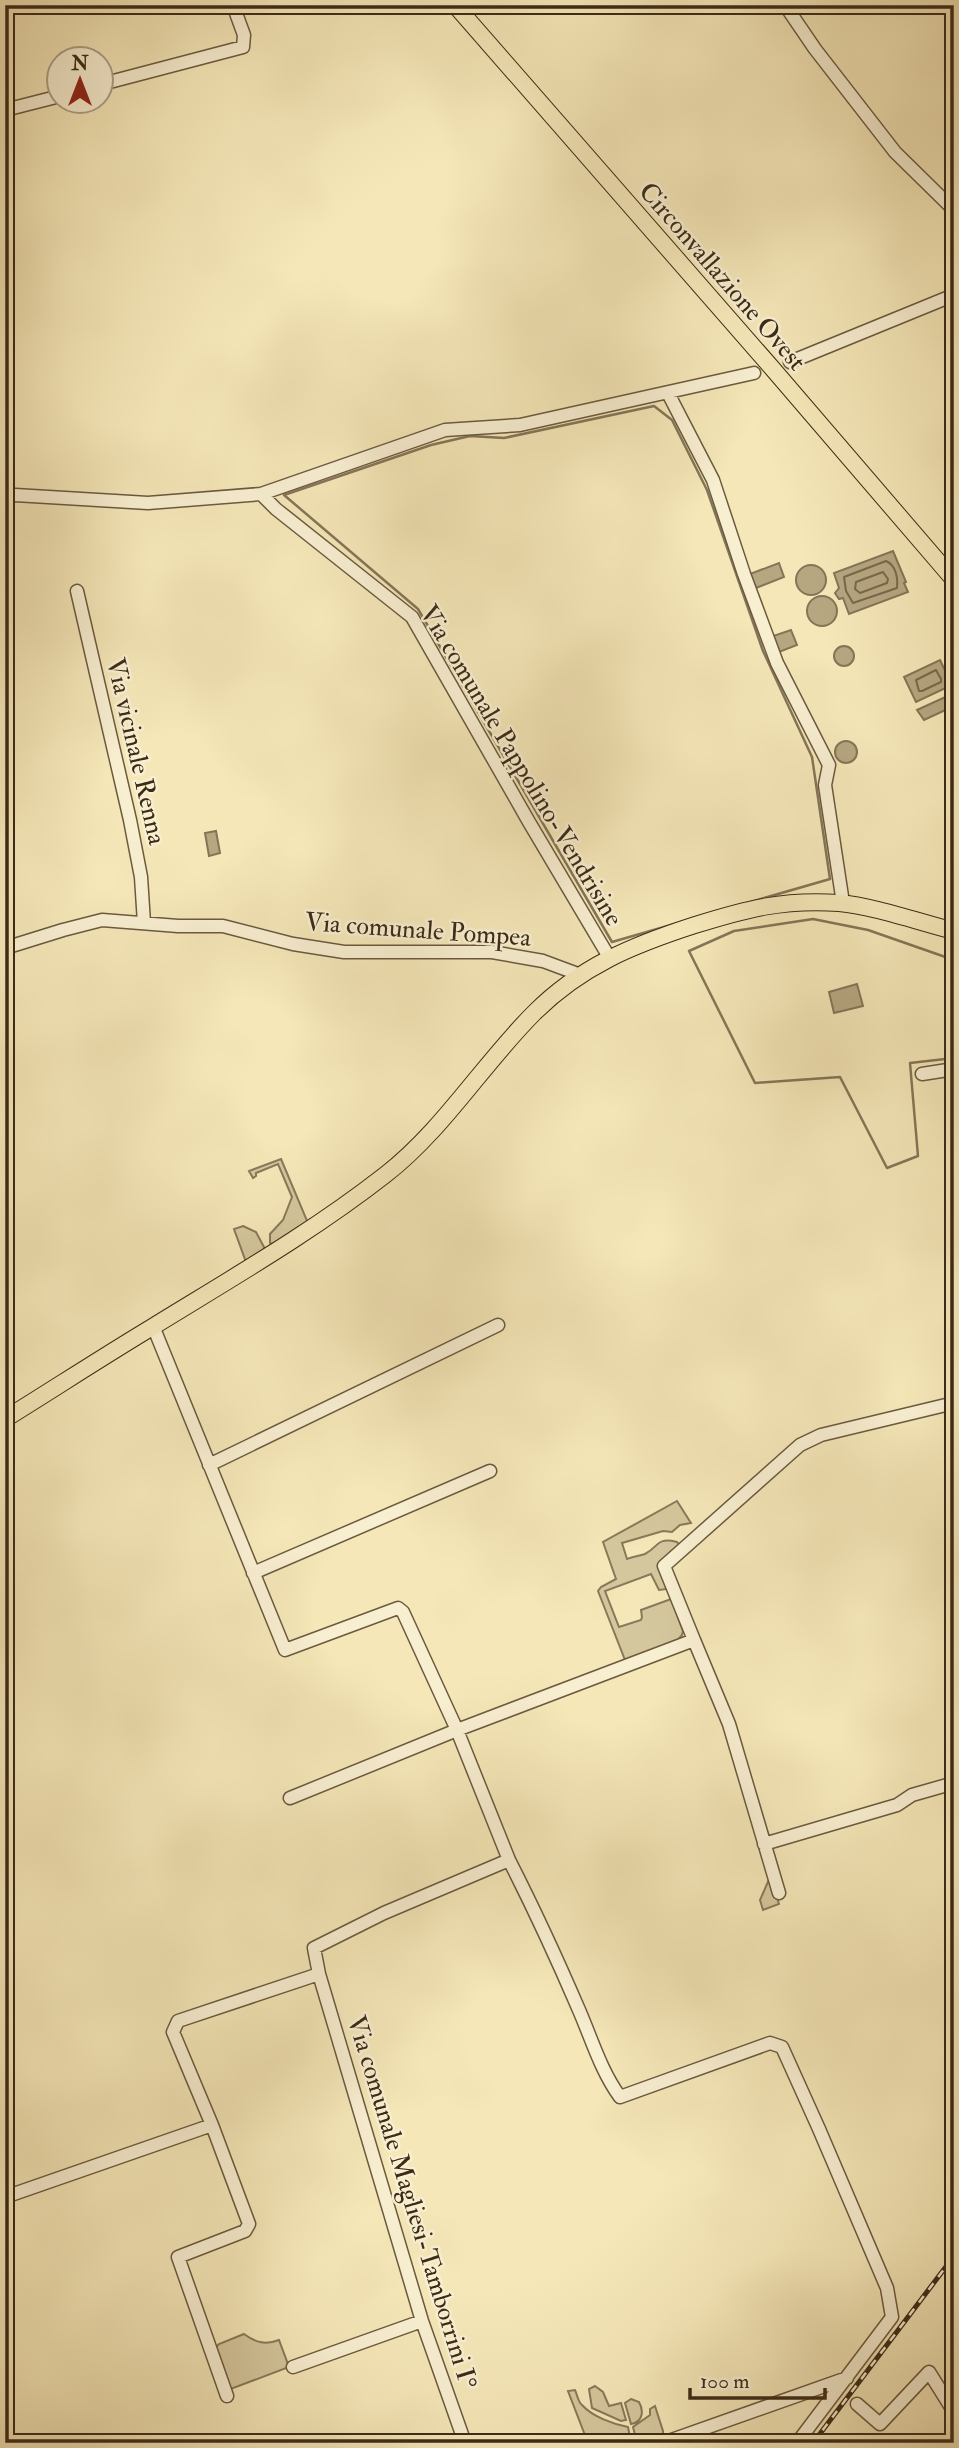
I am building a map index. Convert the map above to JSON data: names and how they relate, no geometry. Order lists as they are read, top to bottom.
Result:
{
  "streets": {
    "main road": ["Circonvallazione Ovest"],
    "street": [
      "Via vicinale Renna",
      "Via comunale Pappolino-Vendrisine",
      "Via comunale Pompea",
      "Via comunale Magliesi-Tamborrini I°"
    ]
  },
  "crossings": [
    ["Via vicinale Renna", "Via comunale Pompea"]
  ],
  "scale_bar": "100 m",
  "north": "top"
}
